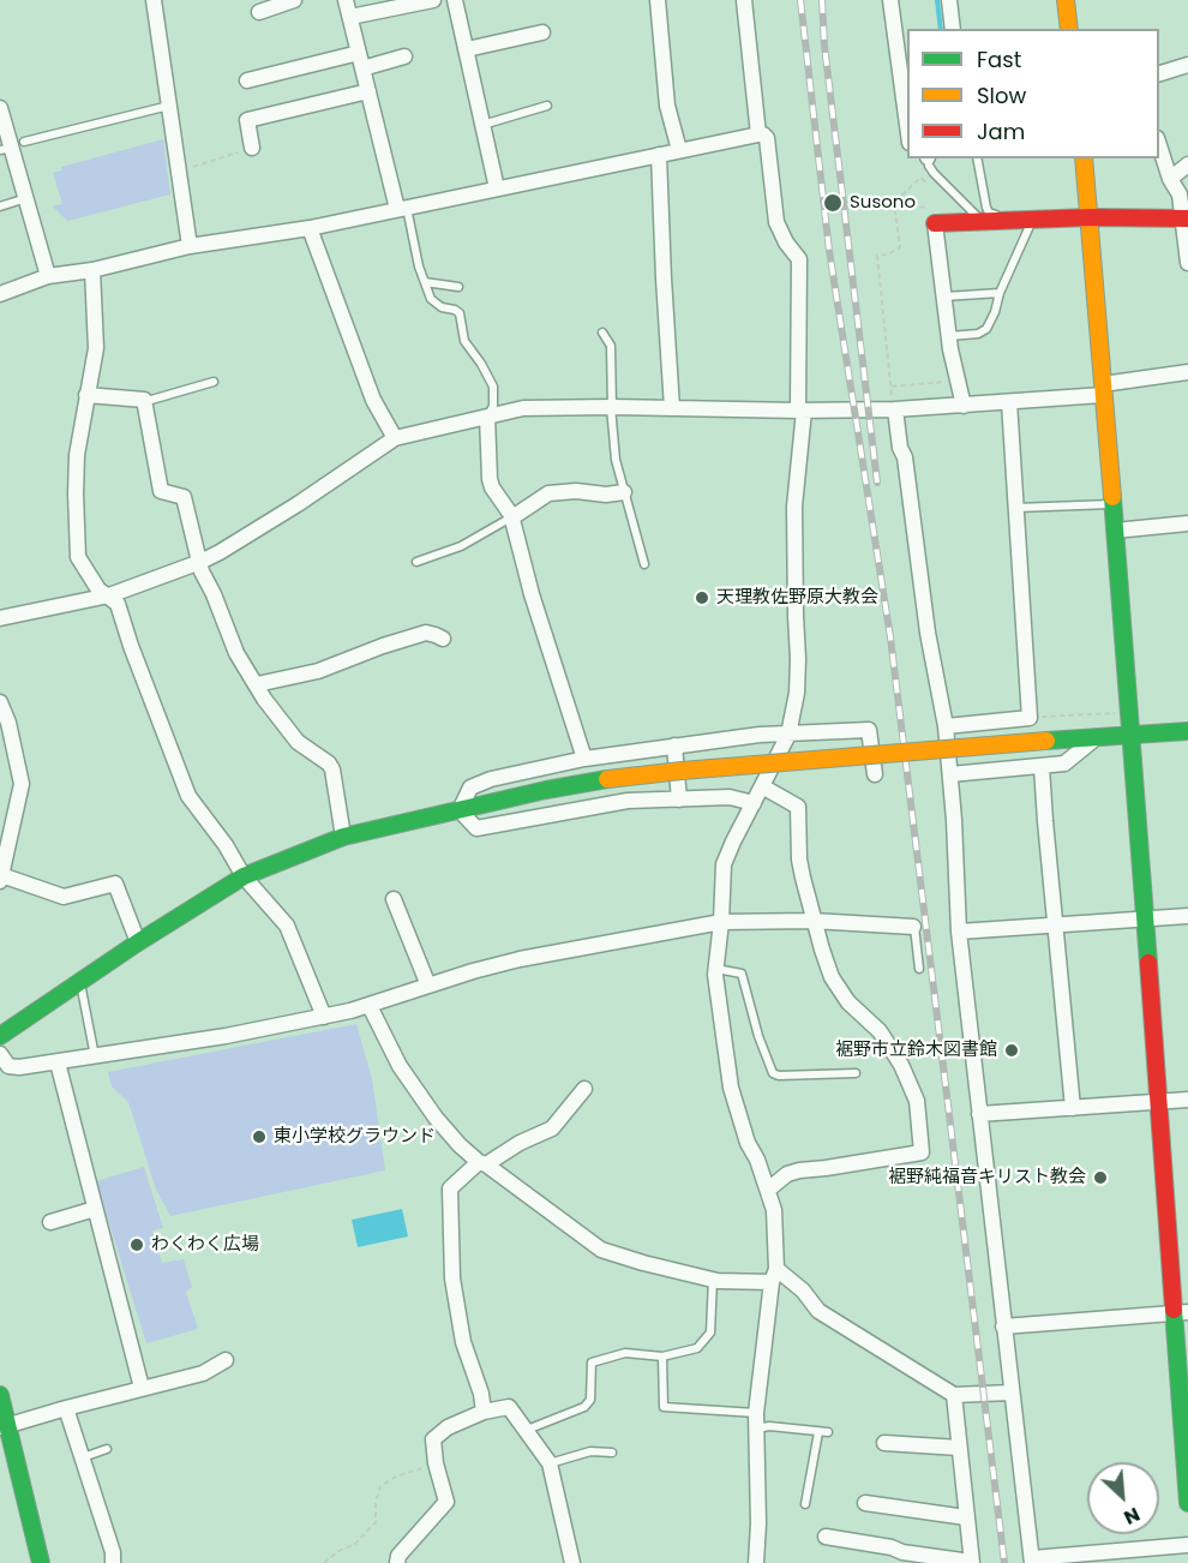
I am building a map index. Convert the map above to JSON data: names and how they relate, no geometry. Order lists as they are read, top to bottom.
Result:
{
  "places": [
    "Susono",
    "天理教佐野原大教会",
    "裾野市立鈴木図書館",
    "東小学校グラウンド",
    "裾野純福音キリスト教会",
    "わくわく広場"
  ],
  "legend": ["Fast", "Slow", "Jam"],
  "north": "bottom right"
}
